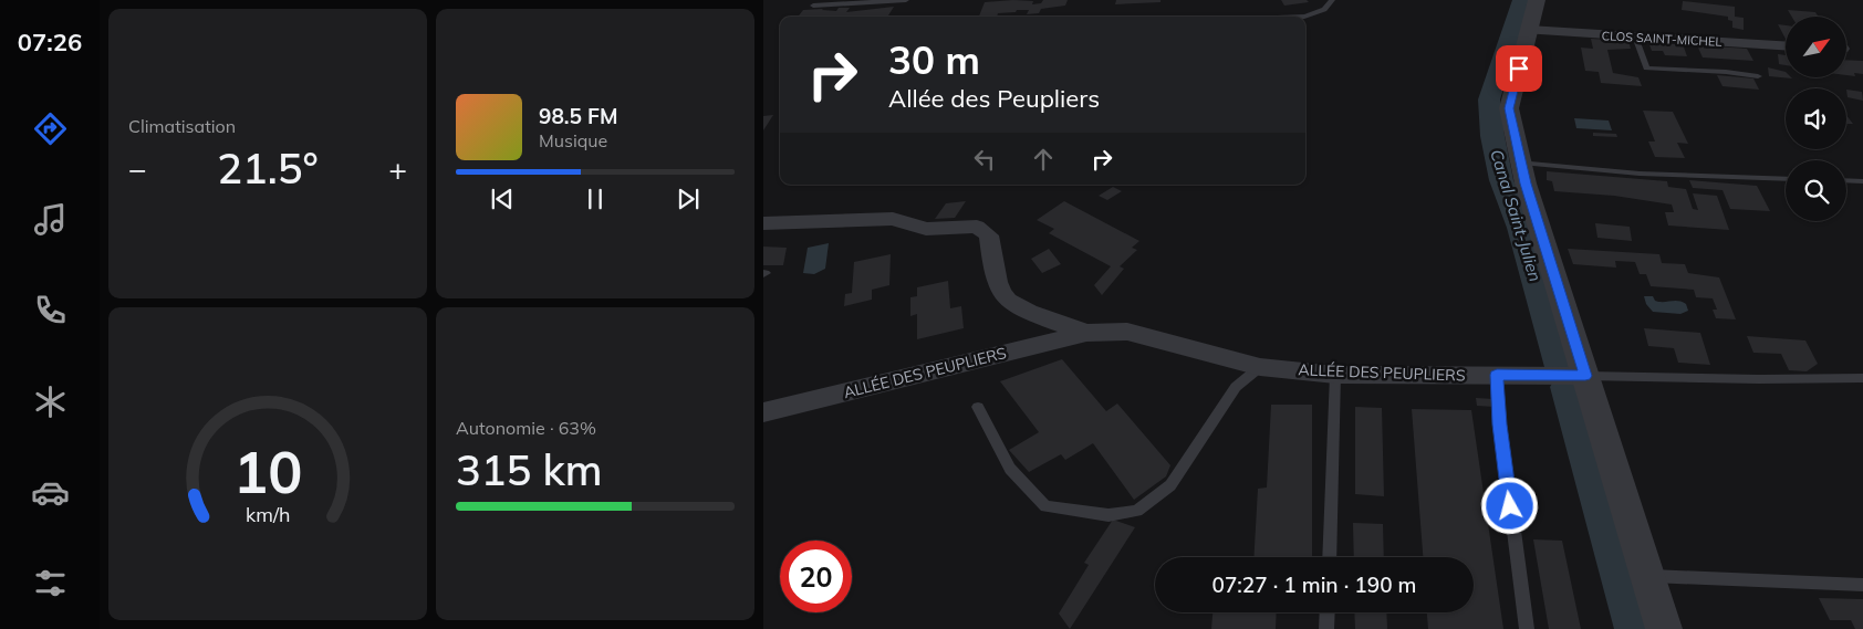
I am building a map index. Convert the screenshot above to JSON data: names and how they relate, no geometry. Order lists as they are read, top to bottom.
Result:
{
  "streets": {
    "street": ["CLOS SAINT-MICHEL", "ALLÉE DES PEUPLIERS"]
  },
  "water": ["Canal Saint-Julien"],
  "north": "top right",
  "page": {
    "tabs": "07:26",
    "tile": [
      "Climatisation",
      ["Autonomie · 63%", "315 km"]
    ],
    "turn": ["30 m", "Allée des Peupliers"],
    "song": ["98.5 FM", "Musique"],
    "heat": ["−", "21.5°", "+"],
    "limit": "20",
    "trip": "07:27 · 1 min · 190 m",
    "gauge": ["10", "km/h"]
  }
}
